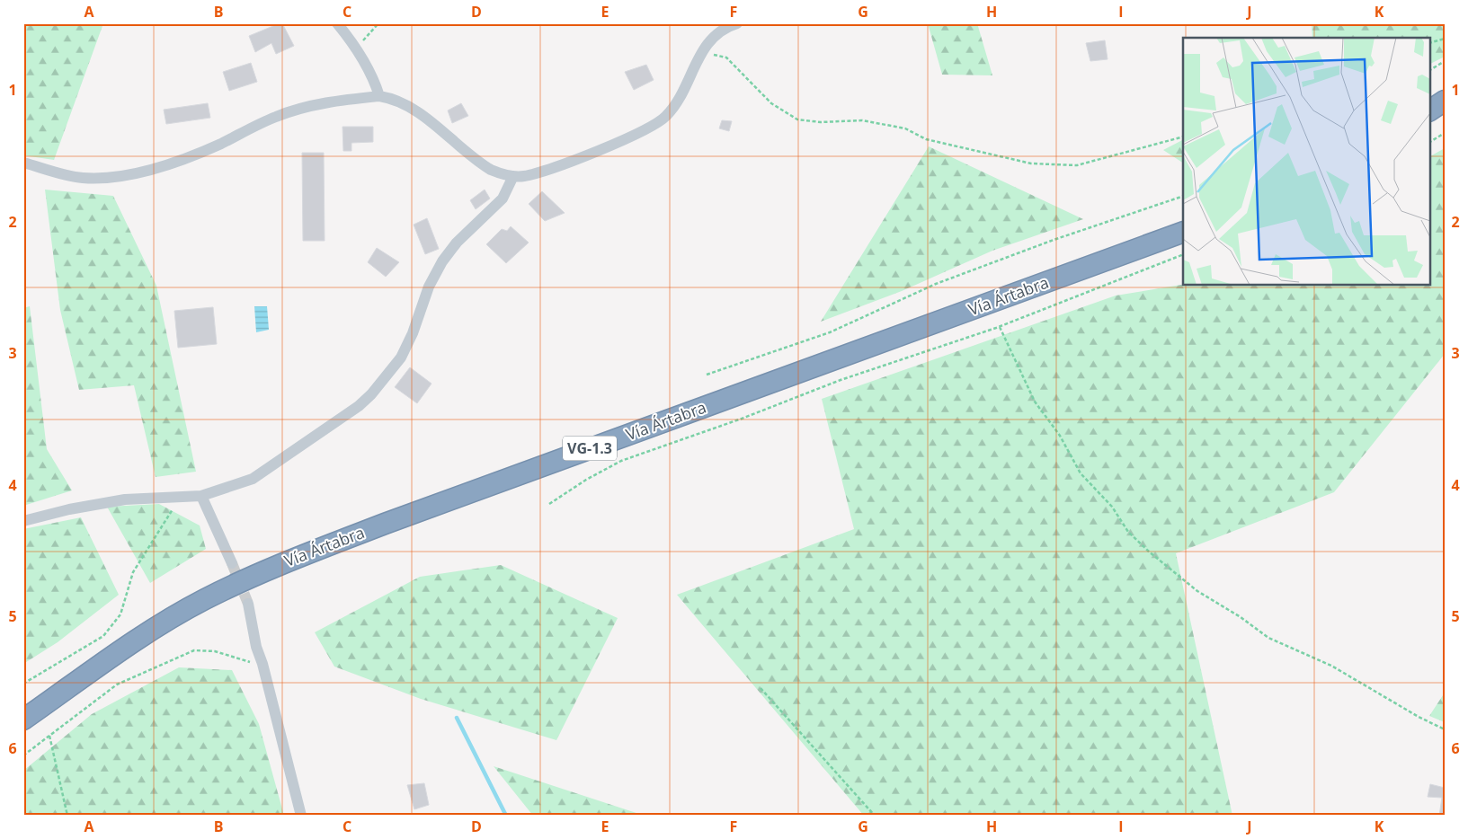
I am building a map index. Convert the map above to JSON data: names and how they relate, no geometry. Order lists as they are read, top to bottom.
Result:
{
  "streets": {
    "highway": ["Vía Ártabra", "VG-1.3"]
  },
  "grid": {
    "columns": [
      "A",
      "B",
      "C",
      "D",
      "E",
      "F",
      "G",
      "H",
      "I",
      "J",
      "K"
    ],
    "rows": [
      "1",
      "2",
      "3",
      "4",
      "5",
      "6"
    ]
  }
}
